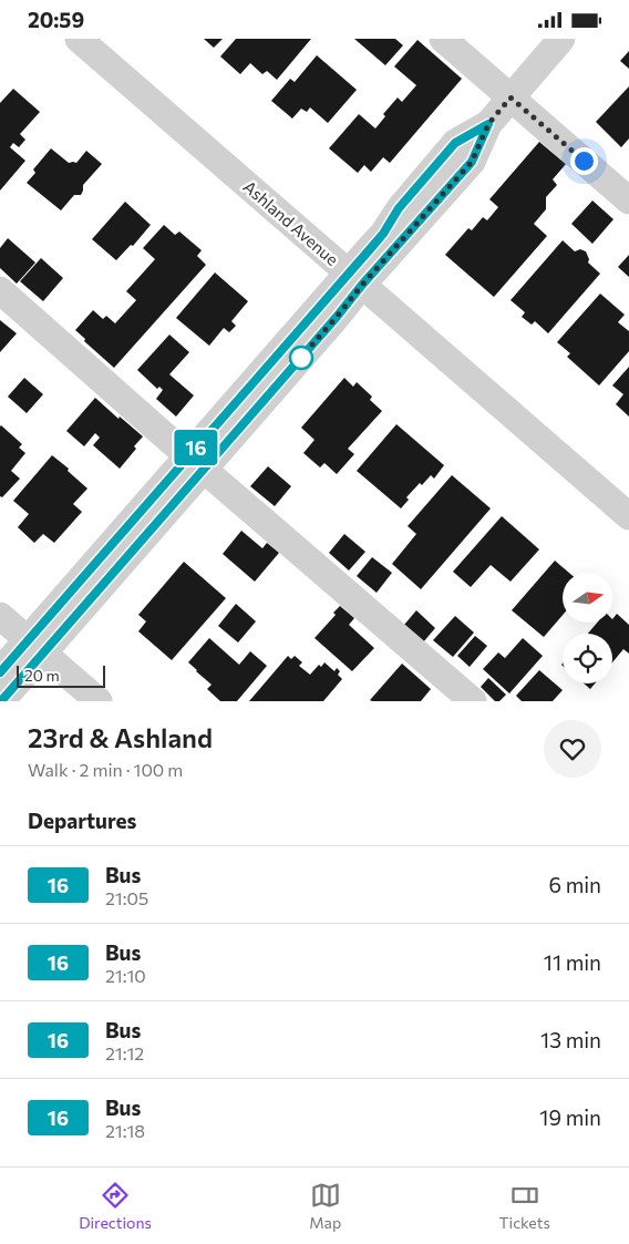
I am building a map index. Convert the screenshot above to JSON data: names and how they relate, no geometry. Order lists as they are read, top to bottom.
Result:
{
  "streets": {
    "street": ["Ashland Avenue"]
  },
  "lines": ["bus line 16"],
  "scale_bar": "20 m",
  "north": "right",
  "page": {
    "status": "20:59",
    "on_map": "16",
    "scale": "20 m",
    "heading": [
      ["23rd & Ashland", "Walk · 2 min · 100 m"],
      "Departures"
    ],
    "list": [
      {
        "mark": "16",
        "name": "Bus",
        "note": "21:05",
        "value": "6 min"
      },
      {
        "mark": "16",
        "name": "Bus",
        "note": "21:10",
        "value": "11 min"
      },
      {
        "mark": "16",
        "name": "Bus",
        "note": "21:12",
        "value": "13 min"
      },
      {
        "mark": "16",
        "name": "Bus",
        "note": "21:18",
        "value": "19 min"
      }
    ],
    "tabs": ["Directions", "Map", "Tickets"]
  }
}
